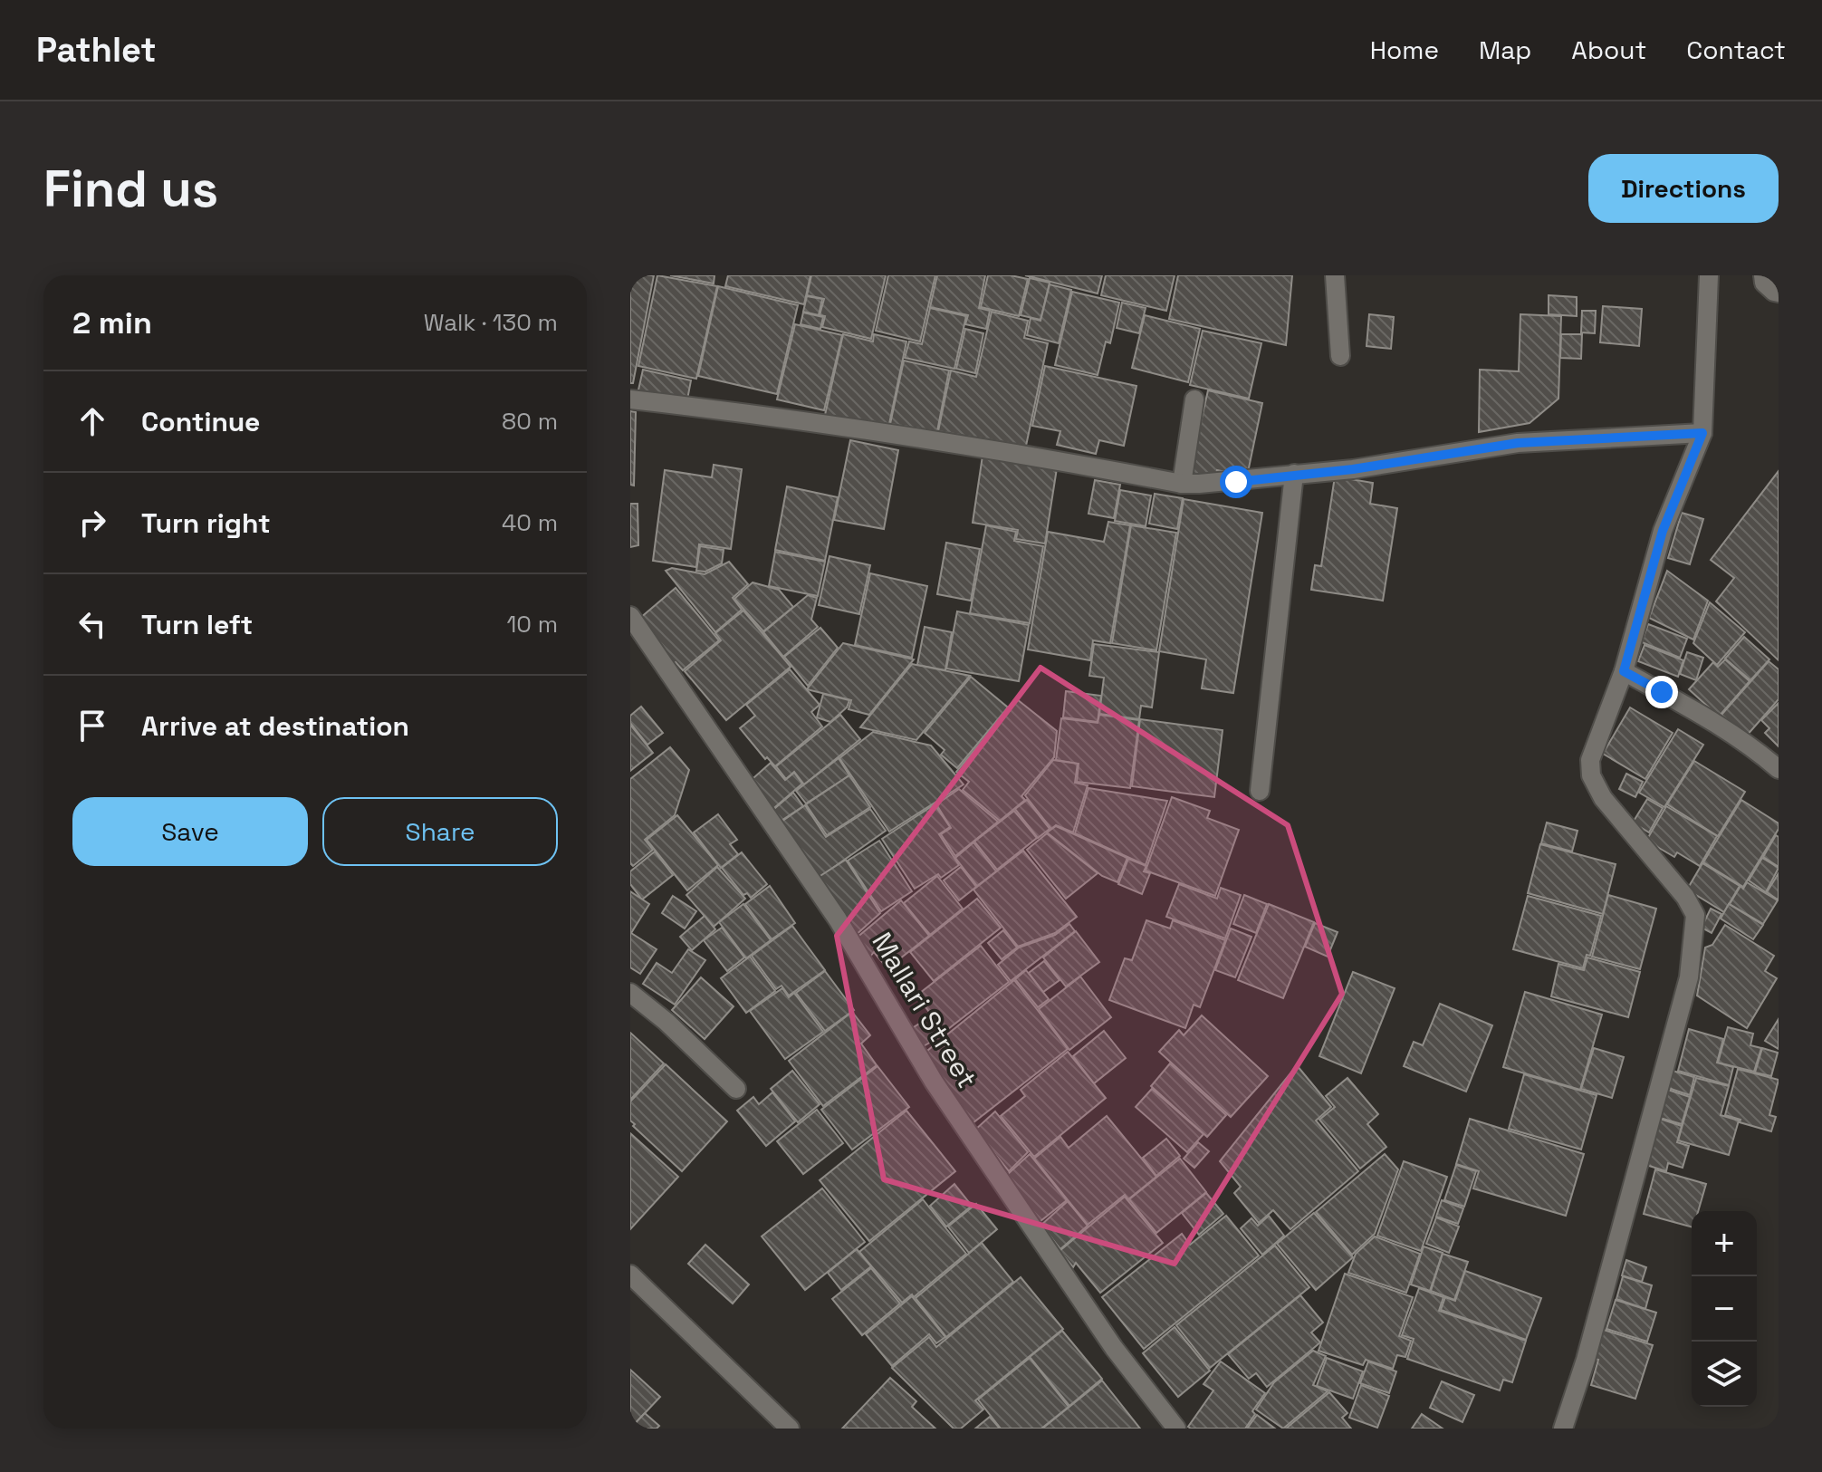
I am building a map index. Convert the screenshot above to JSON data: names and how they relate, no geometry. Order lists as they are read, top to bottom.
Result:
{
  "streets": {
    "street": ["Mallari Street"]
  },
  "page": {
    "header": "Pathlet",
    "nav": [
      "Home",
      "Map",
      "About",
      "Contact"
    ],
    "buttons": [
      "Directions",
      ["Save", "Share"]
    ],
    "title": "Find us",
    "heading": ["2 min", "Walk · 130 m"],
    "list": [
      ["Continue", "80 m"],
      ["Turn right", "40 m"],
      ["Turn left", "10 m"],
      "Arrive at destination"
    ],
    "map_buttons": ["+", "−"]
  }
}
